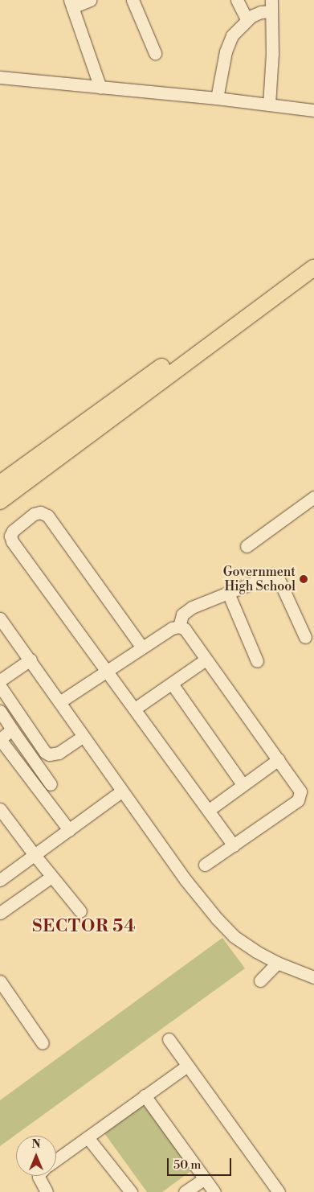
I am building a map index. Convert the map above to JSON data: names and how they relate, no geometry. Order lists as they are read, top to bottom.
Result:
{
  "districts": ["SECTOR 54"],
  "places": ["Government High School"],
  "scale_bar": "50 m",
  "north": "top"
}
